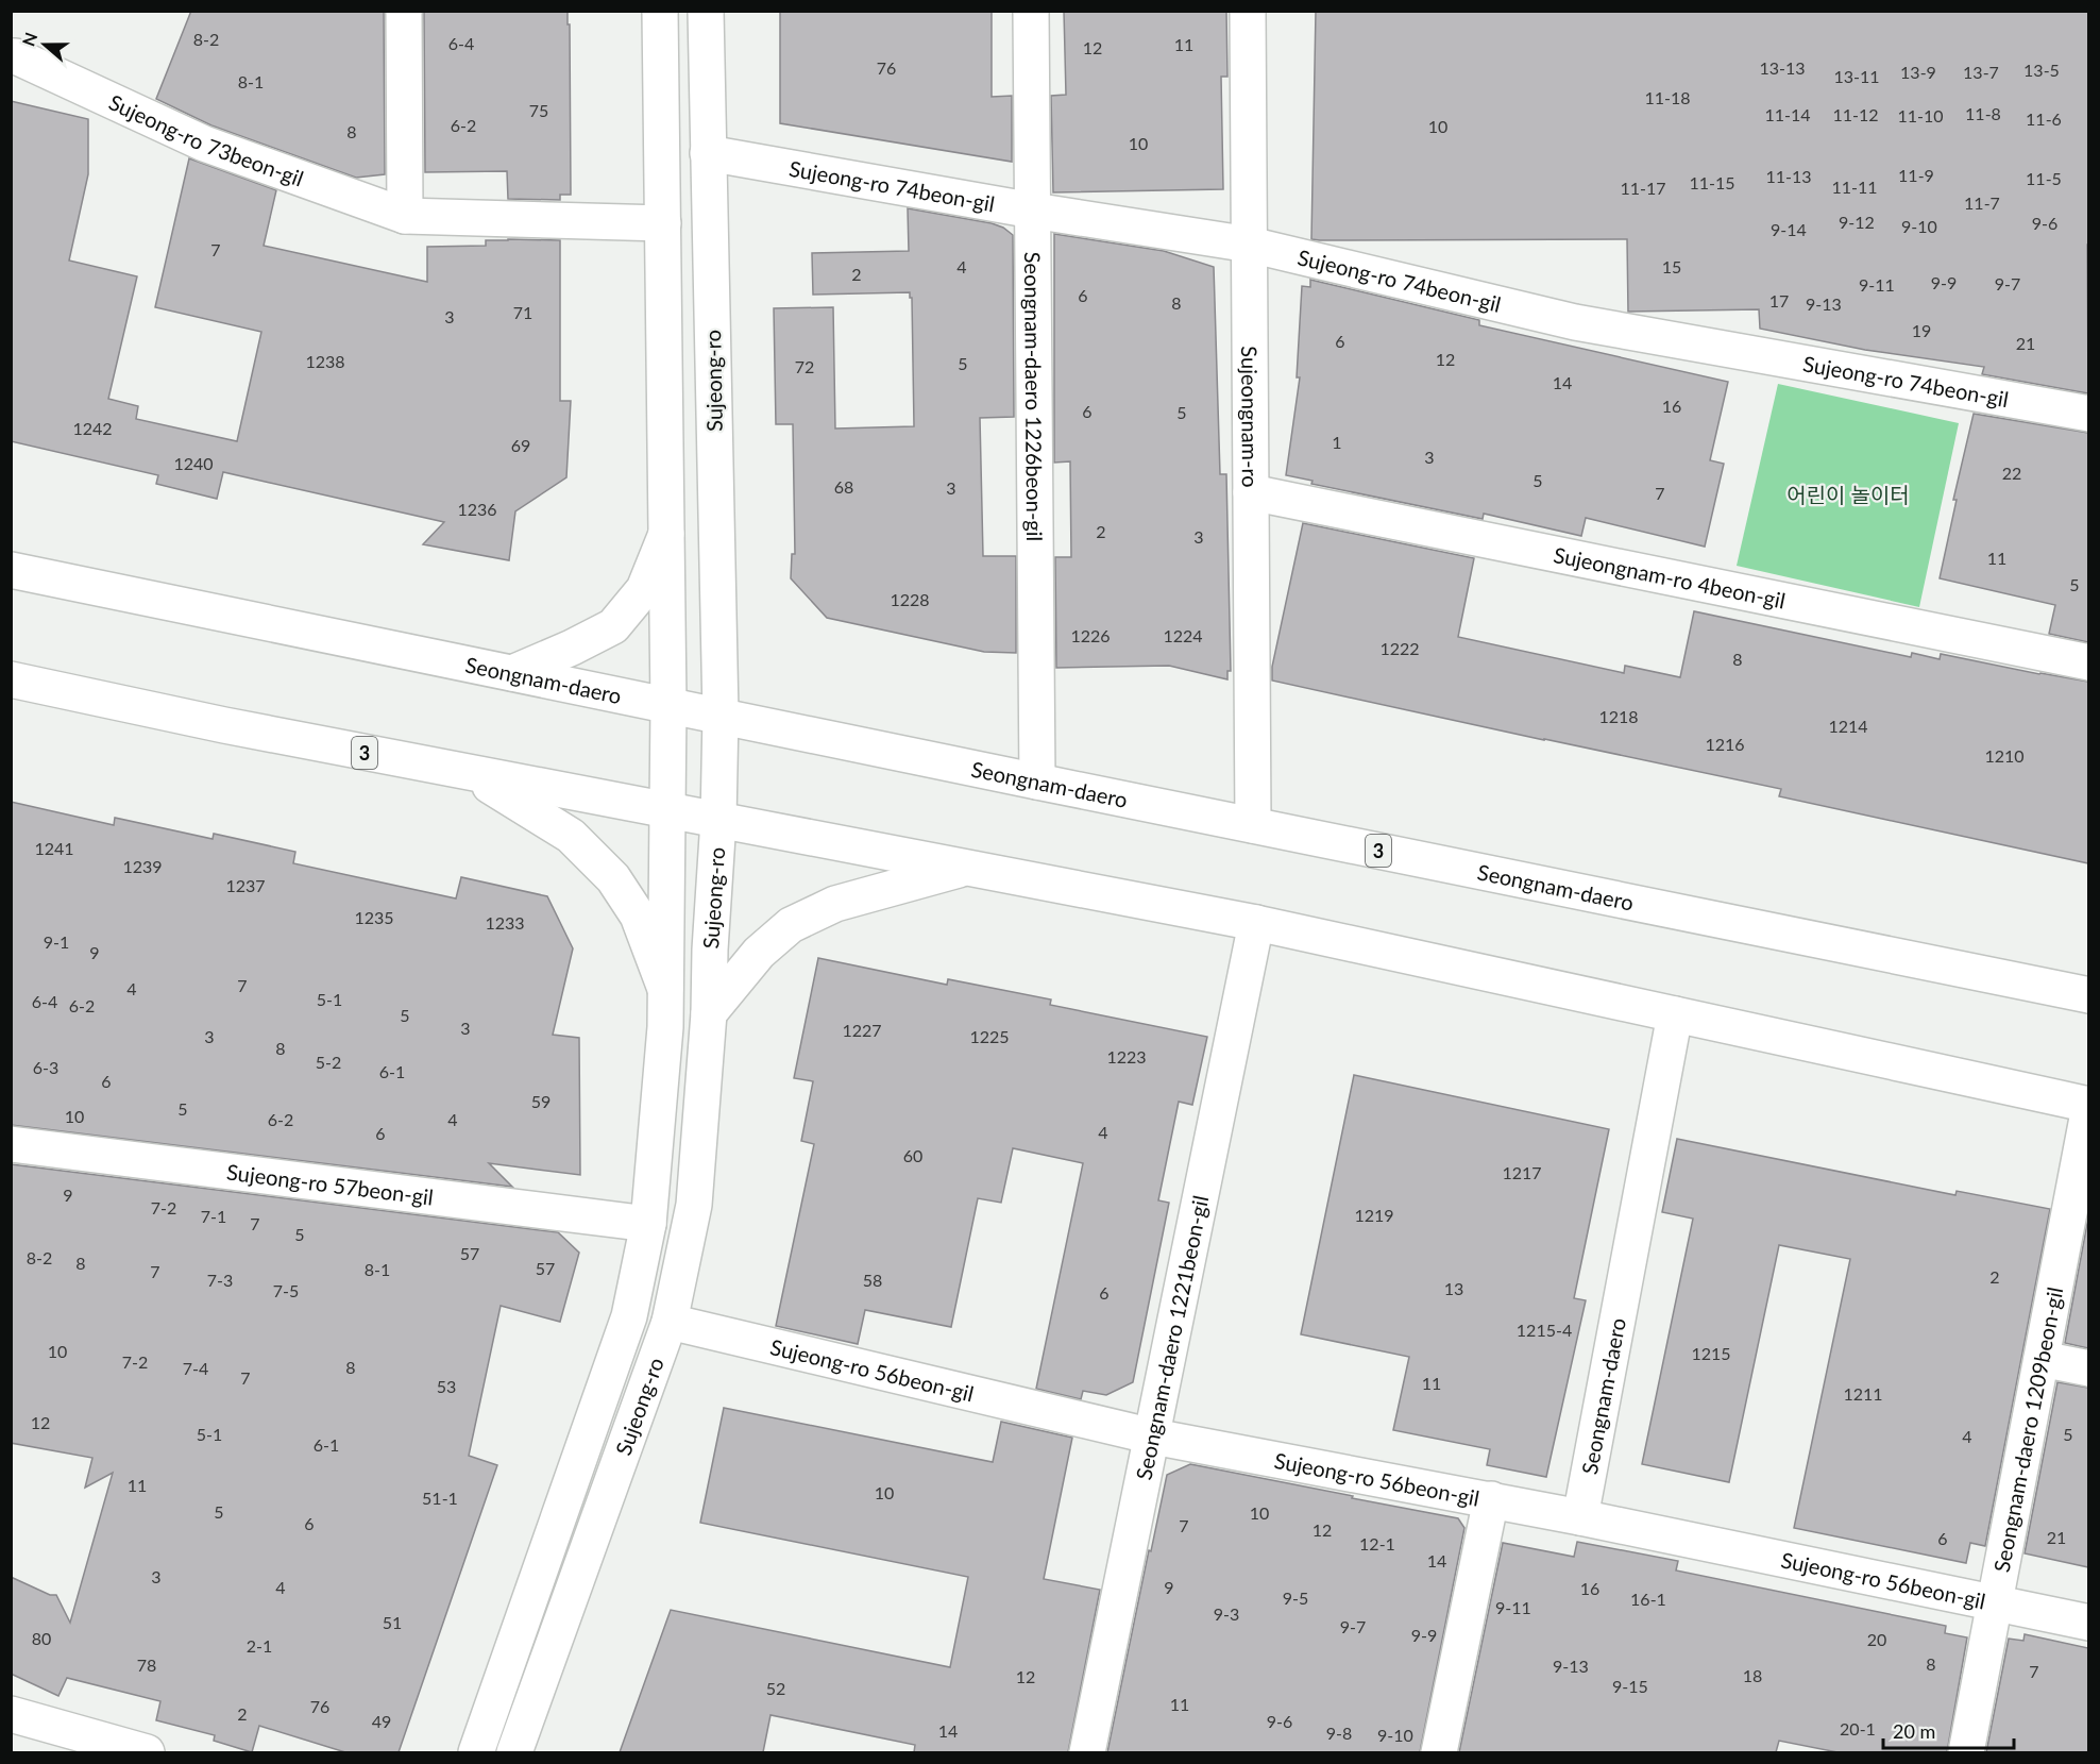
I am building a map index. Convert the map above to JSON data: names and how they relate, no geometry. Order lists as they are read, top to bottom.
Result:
{
  "streets": {
    "street": [
      "Sujeong-ro 73beon-gil",
      "Sujeong-ro 74beon-gil",
      "Sujeong-ro",
      "Seongnam-daero 1226beon-gil",
      "Sujeongnam-ro",
      "Sujeongnam-ro 4beon-gil",
      "Seongnam-daero",
      "3",
      "Sujeong-ro 57beon-gil",
      "Seongnam-daero 1221beon-gil",
      "Sujeong-ro 56beon-gil",
      "Seongnam-daero 1209beon-gil"
    ]
  },
  "crossings": [
    ["Sujeong-ro 73beon-gil", "Sujeong-ro"],
    ["Sujeong-ro 74beon-gil", "Sujeong-ro"],
    ["Sujeong-ro 74beon-gil", "Seongnam-daero 1226beon-gil"],
    ["Sujeong-ro 74beon-gil", "Sujeongnam-ro"],
    ["Sujeong-ro", "Seongnam-daero"],
    ["Sujeong-ro", "3"],
    ["Sujeong-ro", "Sujeong-ro 57beon-gil"],
    ["Sujeong-ro", "Sujeong-ro 56beon-gil"],
    ["Seongnam-daero 1226beon-gil", "Seongnam-daero"],
    ["Sujeongnam-ro", "Sujeongnam-ro 4beon-gil"],
    ["Sujeongnam-ro", "Seongnam-daero"],
    ["Seongnam-daero", "3"],
    ["Seongnam-daero", "Sujeong-ro 56beon-gil"],
    ["3", "Seongnam-daero 1221beon-gil"],
    ["3", "Seongnam-daero 1209beon-gil"],
    ["Seongnam-daero 1221beon-gil", "Sujeong-ro 56beon-gil"],
    ["Sujeong-ro 56beon-gil", "Seongnam-daero 1209beon-gil"]
  ],
  "parks": ["어린이 놀이터"],
  "house_numbers": [
    "8-2",
    "6-4",
    "11",
    "12",
    "76",
    "13-13",
    "13-5",
    "13-9",
    "13-7",
    "13-11",
    "8-1",
    "11-18",
    "75",
    "11-8",
    "11-14",
    "11-12",
    "11-10",
    "11-6",
    "6-2",
    "10",
    "8",
    "10",
    "11-9",
    "11-13",
    "11-5",
    "11-15",
    "11-11",
    "11-17",
    "11-7",
    "9-12",
    "9-6",
    "9-10",
    "9-14",
    "7",
    "4",
    "15",
    "2",
    "9-9",
    "9-7",
    "9-11",
    "6",
    "17",
    "8",
    "9-13",
    "71",
    "3",
    "19",
    "6",
    "21",
    "12",
    "1238",
    "5",
    "72",
    "14",
    "16",
    "6",
    "5",
    "1242",
    "1",
    "69",
    "3",
    "1240",
    "22",
    "5",
    "68",
    "3",
    "7",
    "1236",
    "2",
    "3",
    "11",
    "5",
    "1228",
    "1226",
    "1224",
    "1222",
    "8",
    "1218",
    "1214",
    "1216",
    "1210",
    "1241",
    "1239",
    "1237",
    "1235",
    "1233",
    "9-1",
    "9",
    "7",
    "4",
    "5-1",
    "6-4",
    "6-2",
    "5",
    "3",
    "1227",
    "3",
    "1225",
    "8",
    "1223",
    "5-2",
    "6-3",
    "6-1",
    "6",
    "59",
    "5",
    "10",
    "6-2",
    "4",
    "4",
    "6",
    "60",
    "1217",
    "9",
    "7-2",
    "1219",
    "7-1",
    "7",
    "5",
    "57",
    "8-2",
    "8",
    "57",
    "8-1",
    "7",
    "2",
    "7-3",
    "58",
    "13",
    "7-5",
    "6",
    "1215-4",
    "10",
    "1215",
    "7-2",
    "8",
    "7-4",
    "7",
    "11",
    "53",
    "1211",
    "12",
    "5-1",
    "5",
    "4",
    "6-1",
    "11",
    "10",
    "51-1",
    "5",
    "10",
    "6",
    "7",
    "12",
    "21",
    "6",
    "12-1",
    "14",
    "3",
    "4",
    "9",
    "16",
    "9-5",
    "16-1",
    "9-11",
    "9-3",
    "51",
    "9-7",
    "9-9",
    "80",
    "20",
    "2-1",
    "8",
    "78",
    "9-13",
    "7",
    "18",
    "12",
    "9-15",
    "52",
    "11",
    "76",
    "2",
    "49",
    "9-6",
    "20-1",
    "14",
    "9-8",
    "9-10"
  ],
  "scale_bar": "20 m",
  "north": "left"
}
